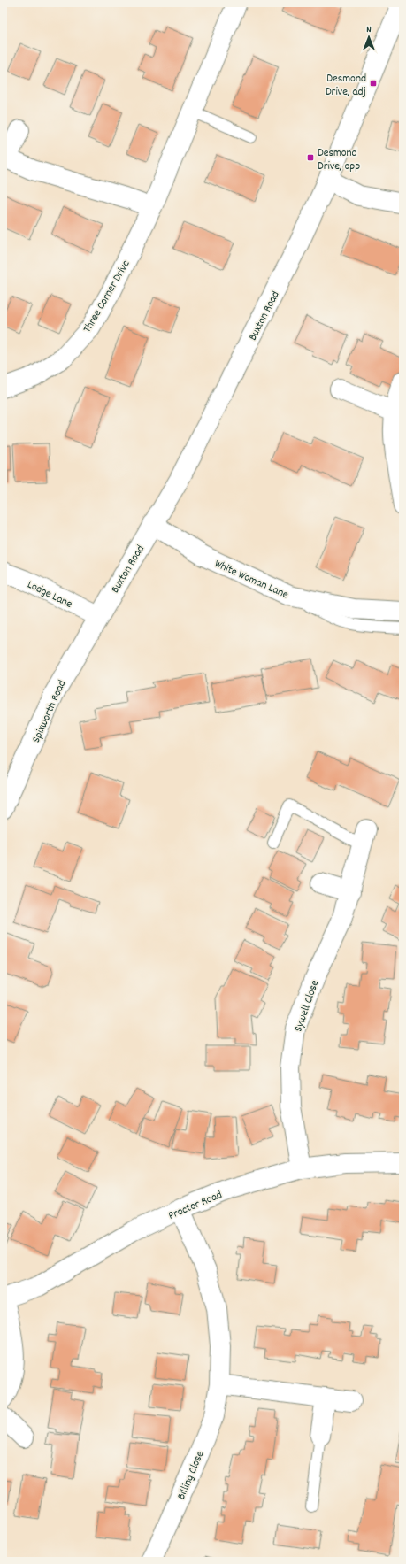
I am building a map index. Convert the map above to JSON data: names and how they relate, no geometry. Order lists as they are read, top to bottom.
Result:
{
  "streets": {
    "street": [
      "Three Corner Drive",
      "Buxton Road",
      "White Woman Lane",
      "Lodge Lane",
      "Spixworth Road",
      "Sywell Close",
      "Proctor Road",
      "Billing Close"
    ]
  },
  "crossings": [
    ["Buxton Road", "White Woman Lane"],
    ["Buxton Road", "Lodge Lane"],
    ["Buxton Road", "Spixworth Road"],
    ["Lodge Lane", "Spixworth Road"],
    ["Sywell Close", "Proctor Road"],
    ["Proctor Road", "Billing Close"]
  ],
  "places": {
    "transit": ["Desmond Drive, adj", "Desmond Drive, opp"]
  },
  "north": "top"
}
